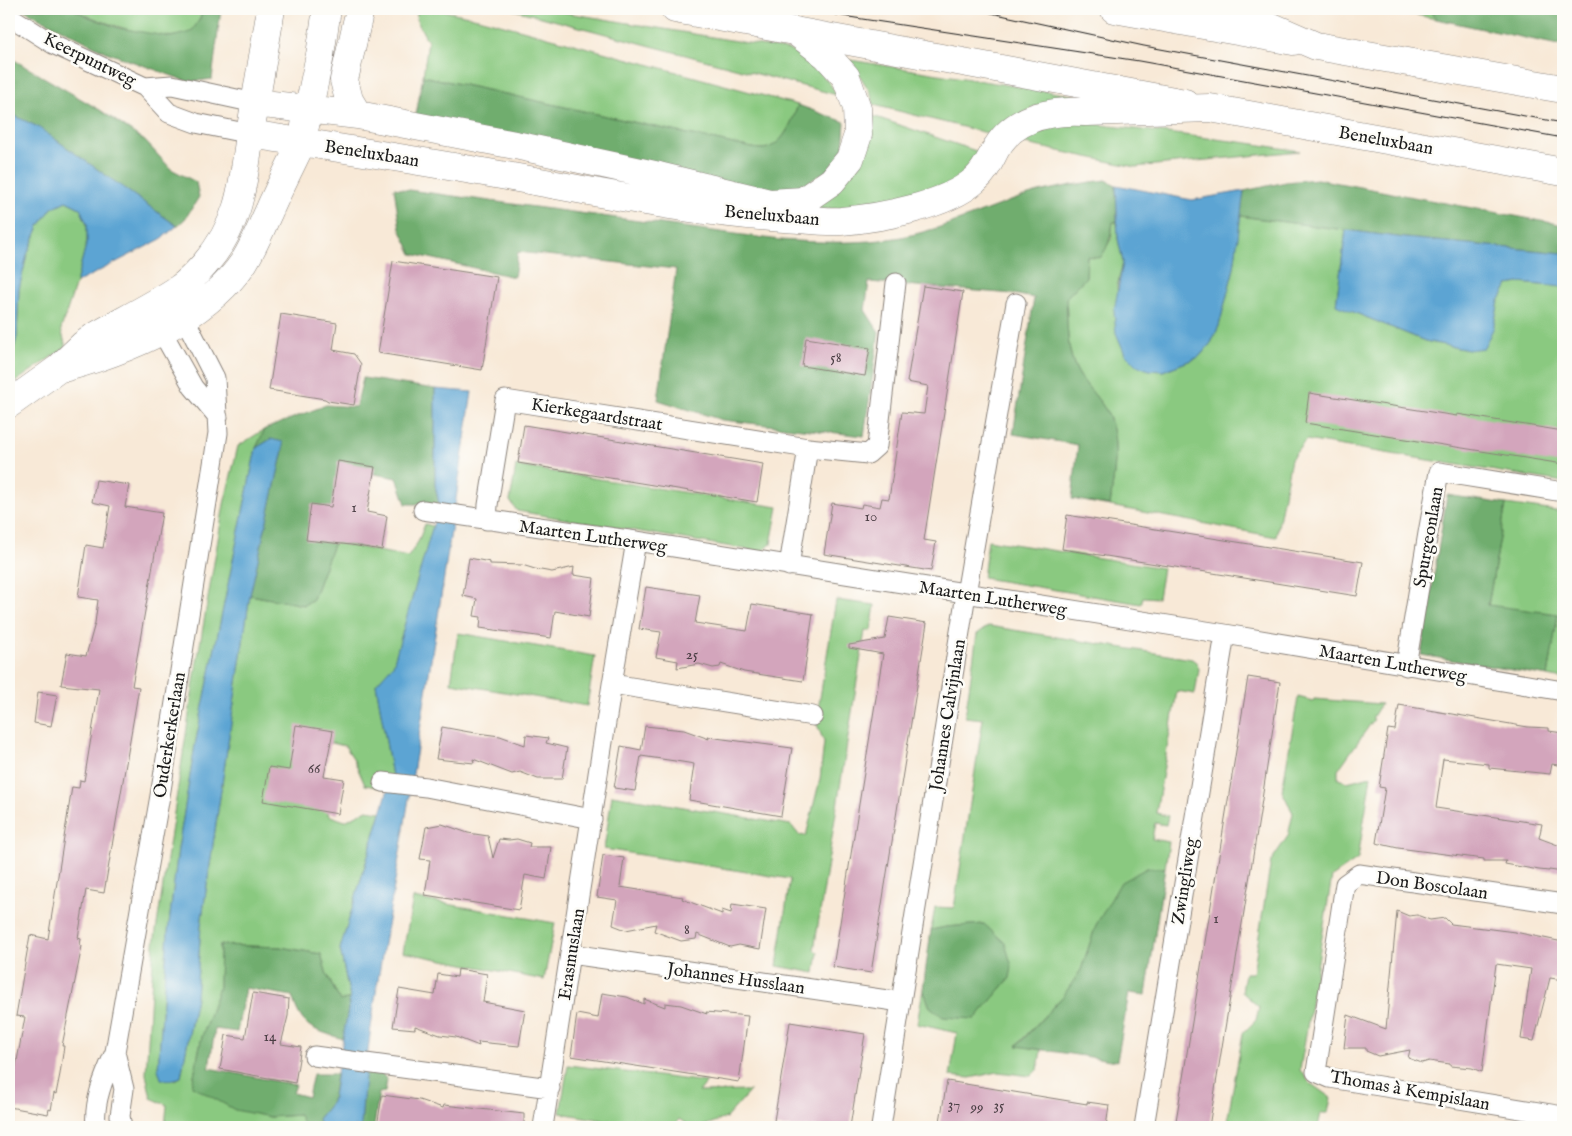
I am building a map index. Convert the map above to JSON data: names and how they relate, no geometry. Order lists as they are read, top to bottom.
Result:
{
  "streets": {
    "main road": ["Beneluxbaan"],
    "street": [
      "Keerpuntweg",
      "Kierkegaardstraat",
      "Maarten Lutherweg",
      "Spurgeonlaan",
      "Johannes Calvijnlaan",
      "Ouderkerkerlaan",
      "Zwingliweg",
      "Don Boscolaan",
      "Erasmuslaan",
      "Johannes Husslaan",
      "Thomas à Kempislaan"
    ]
  },
  "crossings": [
    ["Keerpuntweg", "Beneluxbaan"],
    ["Kierkegaardstraat", "Maarten Lutherweg"],
    ["Maarten Lutherweg", "Spurgeonlaan"],
    ["Maarten Lutherweg", "Johannes Calvijnlaan"],
    ["Maarten Lutherweg", "Zwingliweg"],
    ["Maarten Lutherweg", "Erasmuslaan"],
    ["Johannes Calvijnlaan", "Johannes Husslaan"],
    ["Don Boscolaan", "Thomas à Kempislaan"],
    ["Erasmuslaan", "Johannes Husslaan"]
  ],
  "house_numbers": [
    "58",
    "1",
    "10",
    "25",
    "66",
    "1",
    "8",
    "14",
    "37",
    "35",
    "99"
  ]
}
